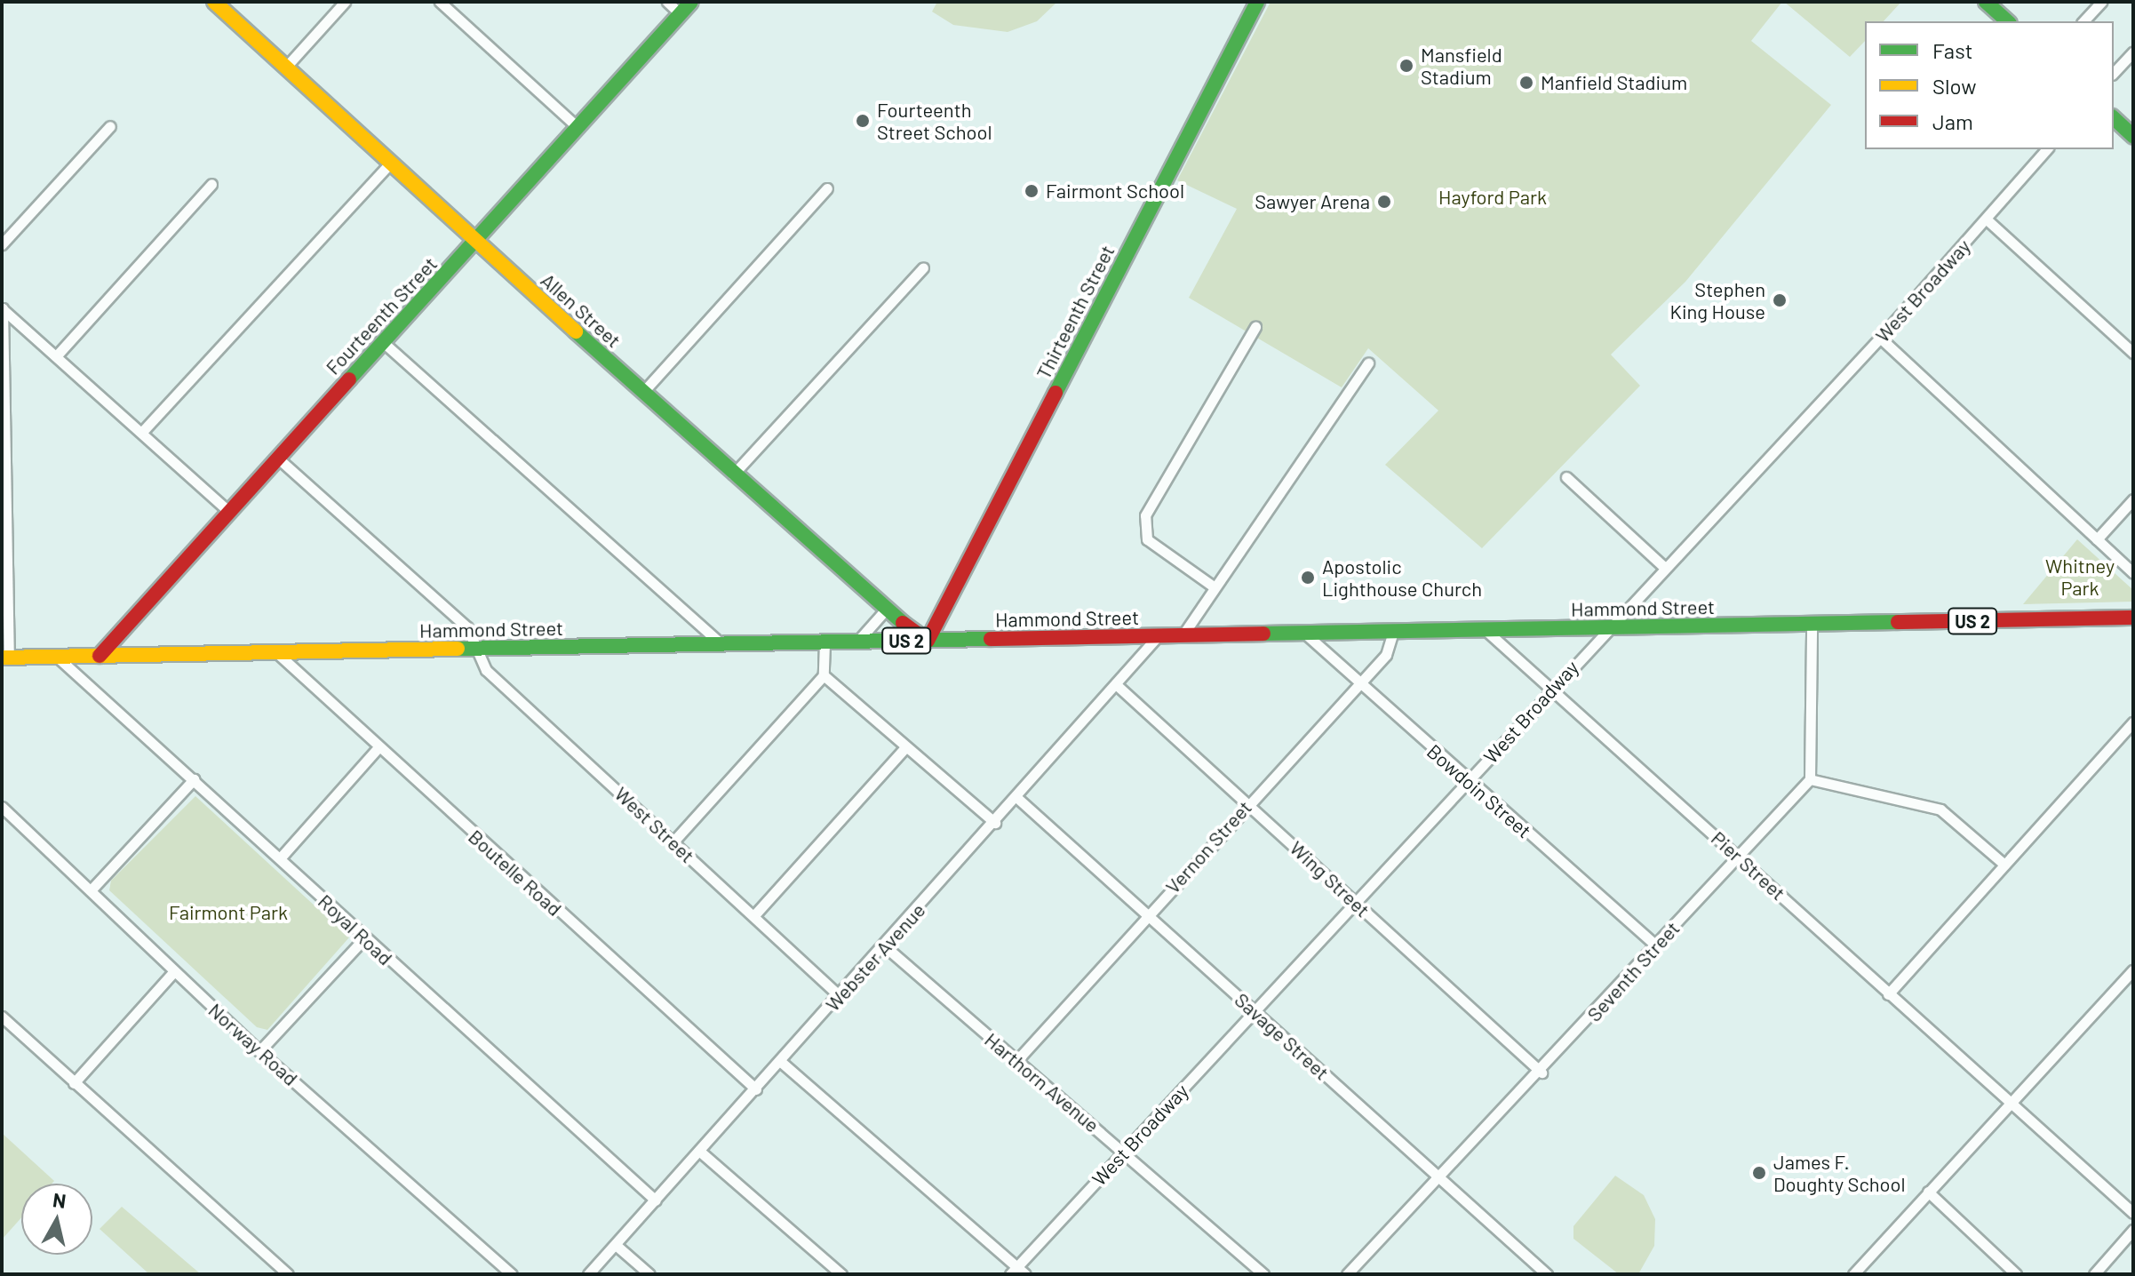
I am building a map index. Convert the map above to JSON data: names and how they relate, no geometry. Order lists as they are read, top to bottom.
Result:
{
  "streets": {
    "street": [
      "West Broadway",
      "Allen Street",
      "Thirteenth Street",
      "Fourteenth Street",
      "Hammond Street",
      "US 2",
      "Bowdoin Street",
      "West Street",
      "Vernon Street",
      "Pier Street",
      "Boutelle Road",
      "Wing Street",
      "Royal Road",
      "Webster Avenue",
      "Seventh Street",
      "Savage Street",
      "Norway Road",
      "Harthorn Avenue"
    ]
  },
  "crossings": [
    ["West Broadway", "Hammond Street"],
    ["West Broadway", "Bowdoin Street"],
    ["West Broadway", "Pier Street"],
    ["West Broadway", "Wing Street"],
    ["West Broadway", "Savage Street"],
    ["West Broadway", "Harthorn Avenue"],
    ["Allen Street", "Thirteenth Street"],
    ["Allen Street", "Fourteenth Street"],
    ["Allen Street", "Hammond Street"],
    ["Thirteenth Street", "Hammond Street"],
    ["Fourteenth Street", "Hammond Street"],
    ["Fourteenth Street", "West Street"],
    ["Hammond Street", "Bowdoin Street"],
    ["Hammond Street", "West Street"],
    ["Hammond Street", "Vernon Street"],
    ["Hammond Street", "Pier Street"],
    ["Hammond Street", "Boutelle Road"],
    ["Hammond Street", "Royal Road"],
    ["Hammond Street", "Webster Avenue"],
    ["Bowdoin Street", "Vernon Street"],
    ["Bowdoin Street", "Seventh Street"],
    ["West Street", "Webster Avenue"],
    ["Vernon Street", "Wing Street"],
    ["Vernon Street", "Savage Street"],
    ["Vernon Street", "Harthorn Avenue"],
    ["Pier Street", "Seventh Street"],
    ["Boutelle Road", "Webster Avenue"],
    ["Wing Street", "Webster Avenue"],
    ["Wing Street", "Seventh Street"],
    ["Royal Road", "Webster Avenue"],
    ["Webster Avenue", "Savage Street"],
    ["Webster Avenue", "Harthorn Avenue"],
    ["Seventh Street", "Savage Street"]
  ],
  "parks": ["Hayford Park", "Whitney Park", "Fairmont Park"],
  "places": [
    "Mansfield Stadium",
    "Manfield Stadium",
    "Fourteenth Street School",
    "Fairmont School",
    "Sawyer Arena",
    "Stephen King House",
    "Apostolic Lighthouse Church",
    "James F. Doughty School"
  ],
  "legend": ["Fast", "Slow", "Jam"],
  "north": "top"
}
